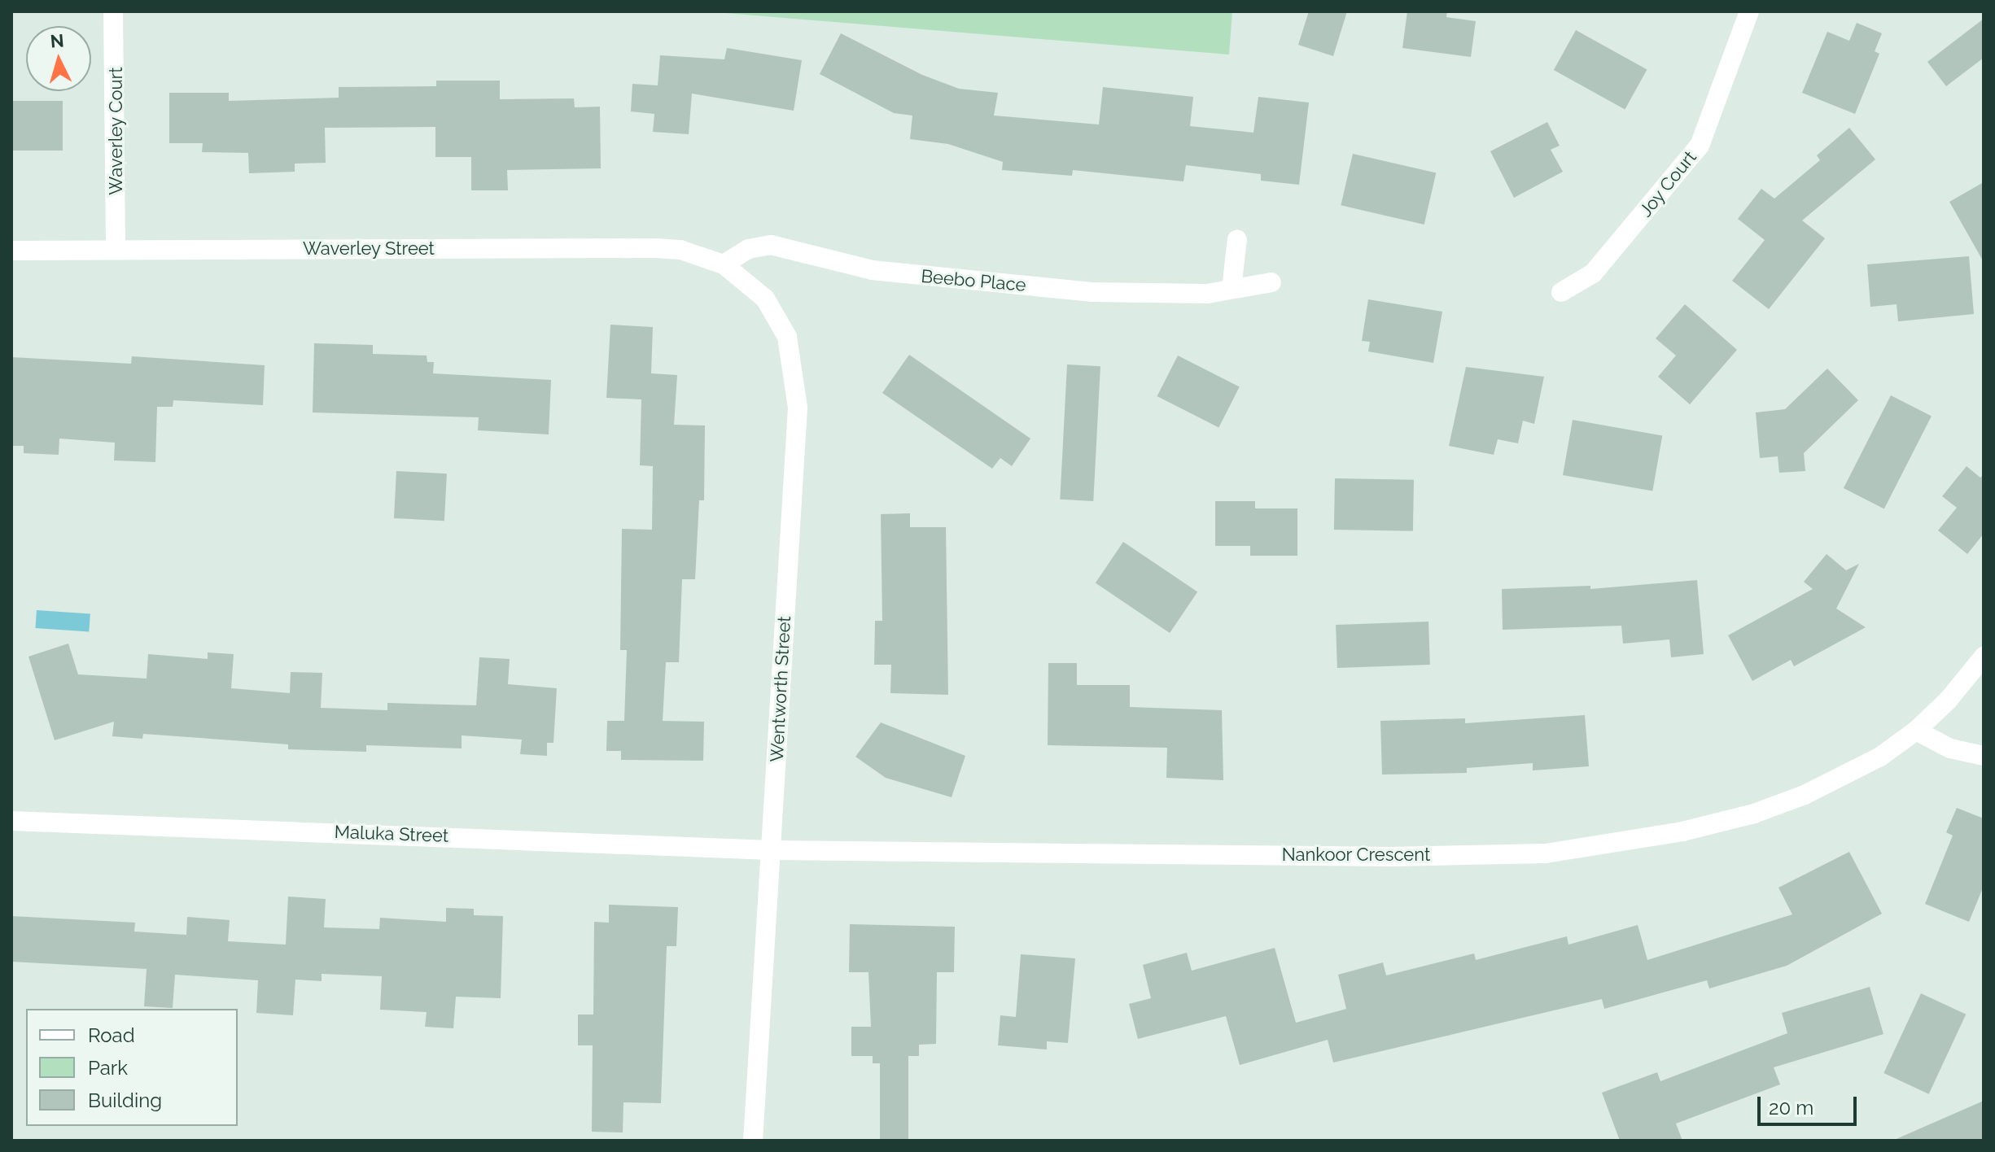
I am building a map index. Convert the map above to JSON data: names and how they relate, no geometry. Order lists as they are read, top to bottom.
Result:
{
  "streets": {
    "street": [
      "Waverley Court",
      "Joy Court",
      "Waverley Street",
      "Beebo Place",
      "Wentworth Street",
      "Maluka Street",
      "Nankoor Crescent"
    ]
  },
  "crossings": [
    ["Waverley Court", "Waverley Street"],
    ["Waverley Street", "Beebo Place"],
    ["Waverley Street", "Wentworth Street"],
    ["Beebo Place", "Wentworth Street"],
    ["Wentworth Street", "Maluka Street"],
    ["Wentworth Street", "Nankoor Crescent"],
    ["Maluka Street", "Nankoor Crescent"]
  ],
  "legend": ["Road", "Park", "Building"],
  "scale_bar": "20 m",
  "north": "top"
}
